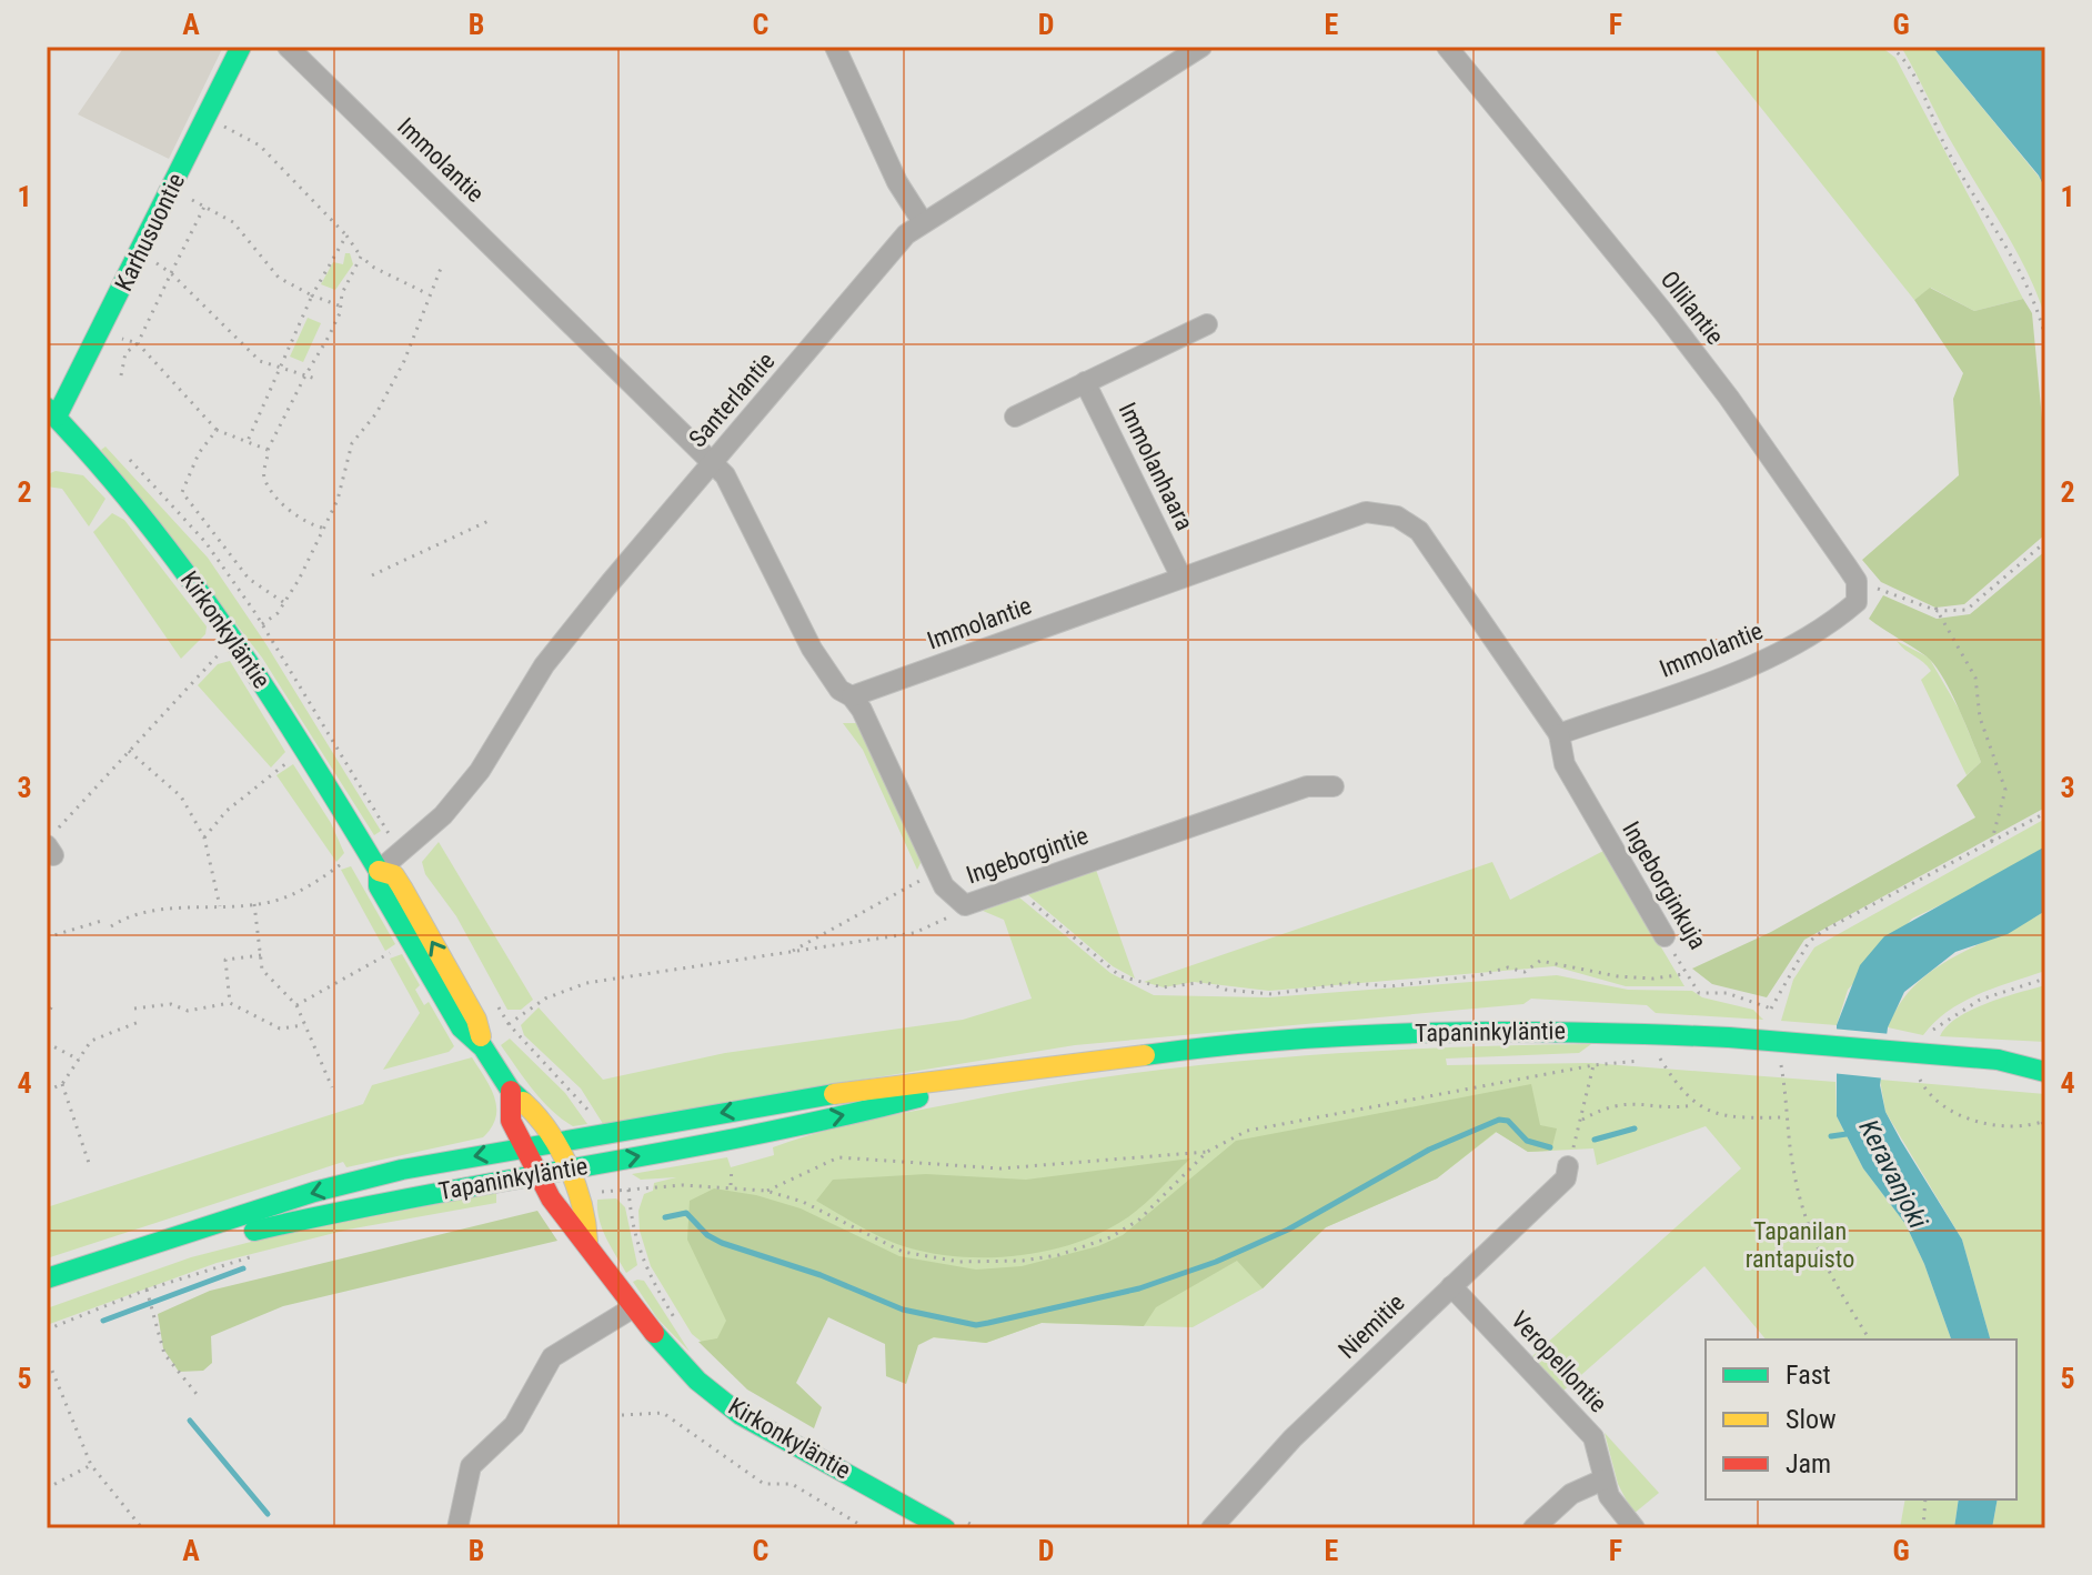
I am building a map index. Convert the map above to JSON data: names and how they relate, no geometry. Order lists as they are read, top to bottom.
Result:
{
  "streets": {
    "main road": ["Karhusuontie", "Kirkonkyläntie", "Tapaninkyläntie"],
    "street": [
      "Immolantie",
      "Ollilantie",
      "Santerlantie",
      "Immolanhaara",
      "Ingeborgintie",
      "Ingeborginkuja",
      "Niemitie",
      "Veropellontie"
    ]
  },
  "crossings": [
    ["Immolantie", "Ollilantie"],
    ["Immolantie", "Santerlantie"],
    ["Immolantie", "Immolanhaara"],
    ["Immolantie", "Ingeborgintie"],
    ["Immolantie", "Ingeborginkuja"],
    ["Karhusuontie", "Kirkonkyläntie"],
    ["Santerlantie", "Kirkonkyläntie"],
    ["Kirkonkyläntie", "Tapaninkyläntie"],
    ["Niemitie", "Veropellontie"]
  ],
  "water": ["Keravanjoki"],
  "parks": ["Tapanilan rantapuisto"],
  "legend": ["Fast", "Slow", "Jam"],
  "grid": {
    "columns": [
      "A",
      "B",
      "C",
      "D",
      "E",
      "F",
      "G"
    ],
    "rows": [
      "1",
      "2",
      "3",
      "4",
      "5"
    ]
  }
}
